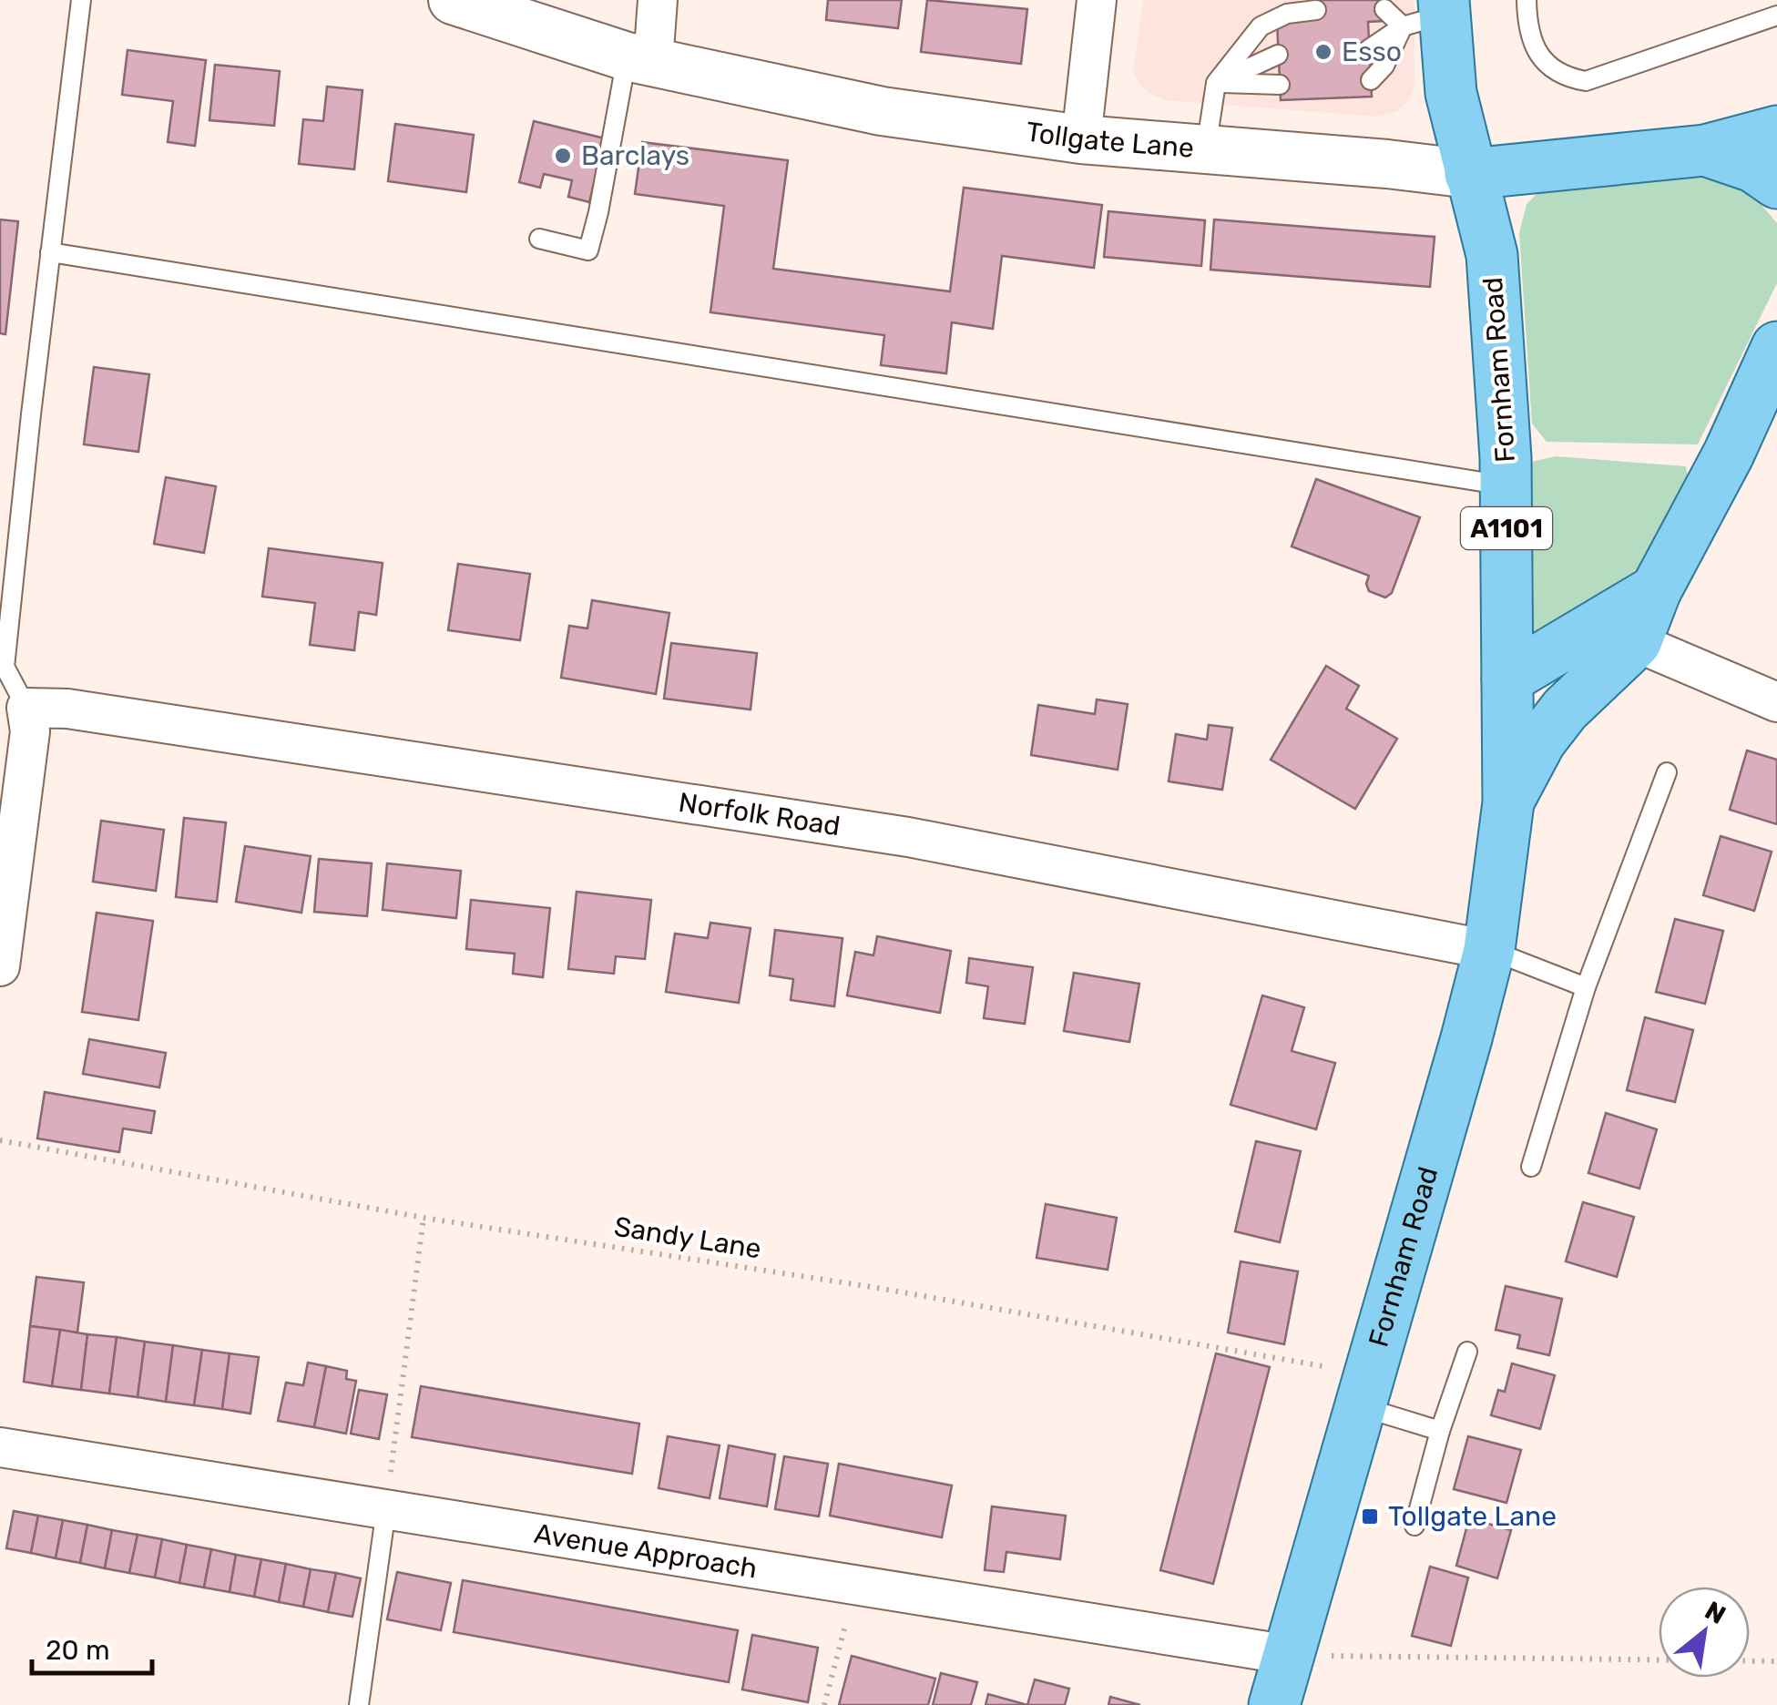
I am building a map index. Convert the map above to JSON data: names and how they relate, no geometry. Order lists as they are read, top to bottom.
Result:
{
  "streets": {
    "main road": ["Tollgate Lane", "Fornham Road", "A1101"],
    "street": ["Norfolk Road", "Avenue Approach"],
    "path": ["Sandy Lane"]
  },
  "crossings": [
    ["Tollgate Lane", "Fornham Road"],
    ["Tollgate Lane", "A1101"],
    ["Fornham Road", "A1101"],
    ["Fornham Road", "Norfolk Road"],
    ["Fornham Road", "Sandy Lane"],
    ["Fornham Road", "Avenue Approach"]
  ],
  "places": {
    "other": ["Esso", "Barclays"],
    "transit": ["Tollgate Lane"]
  },
  "scale_bar": "20 m",
  "north": "top right"
}
